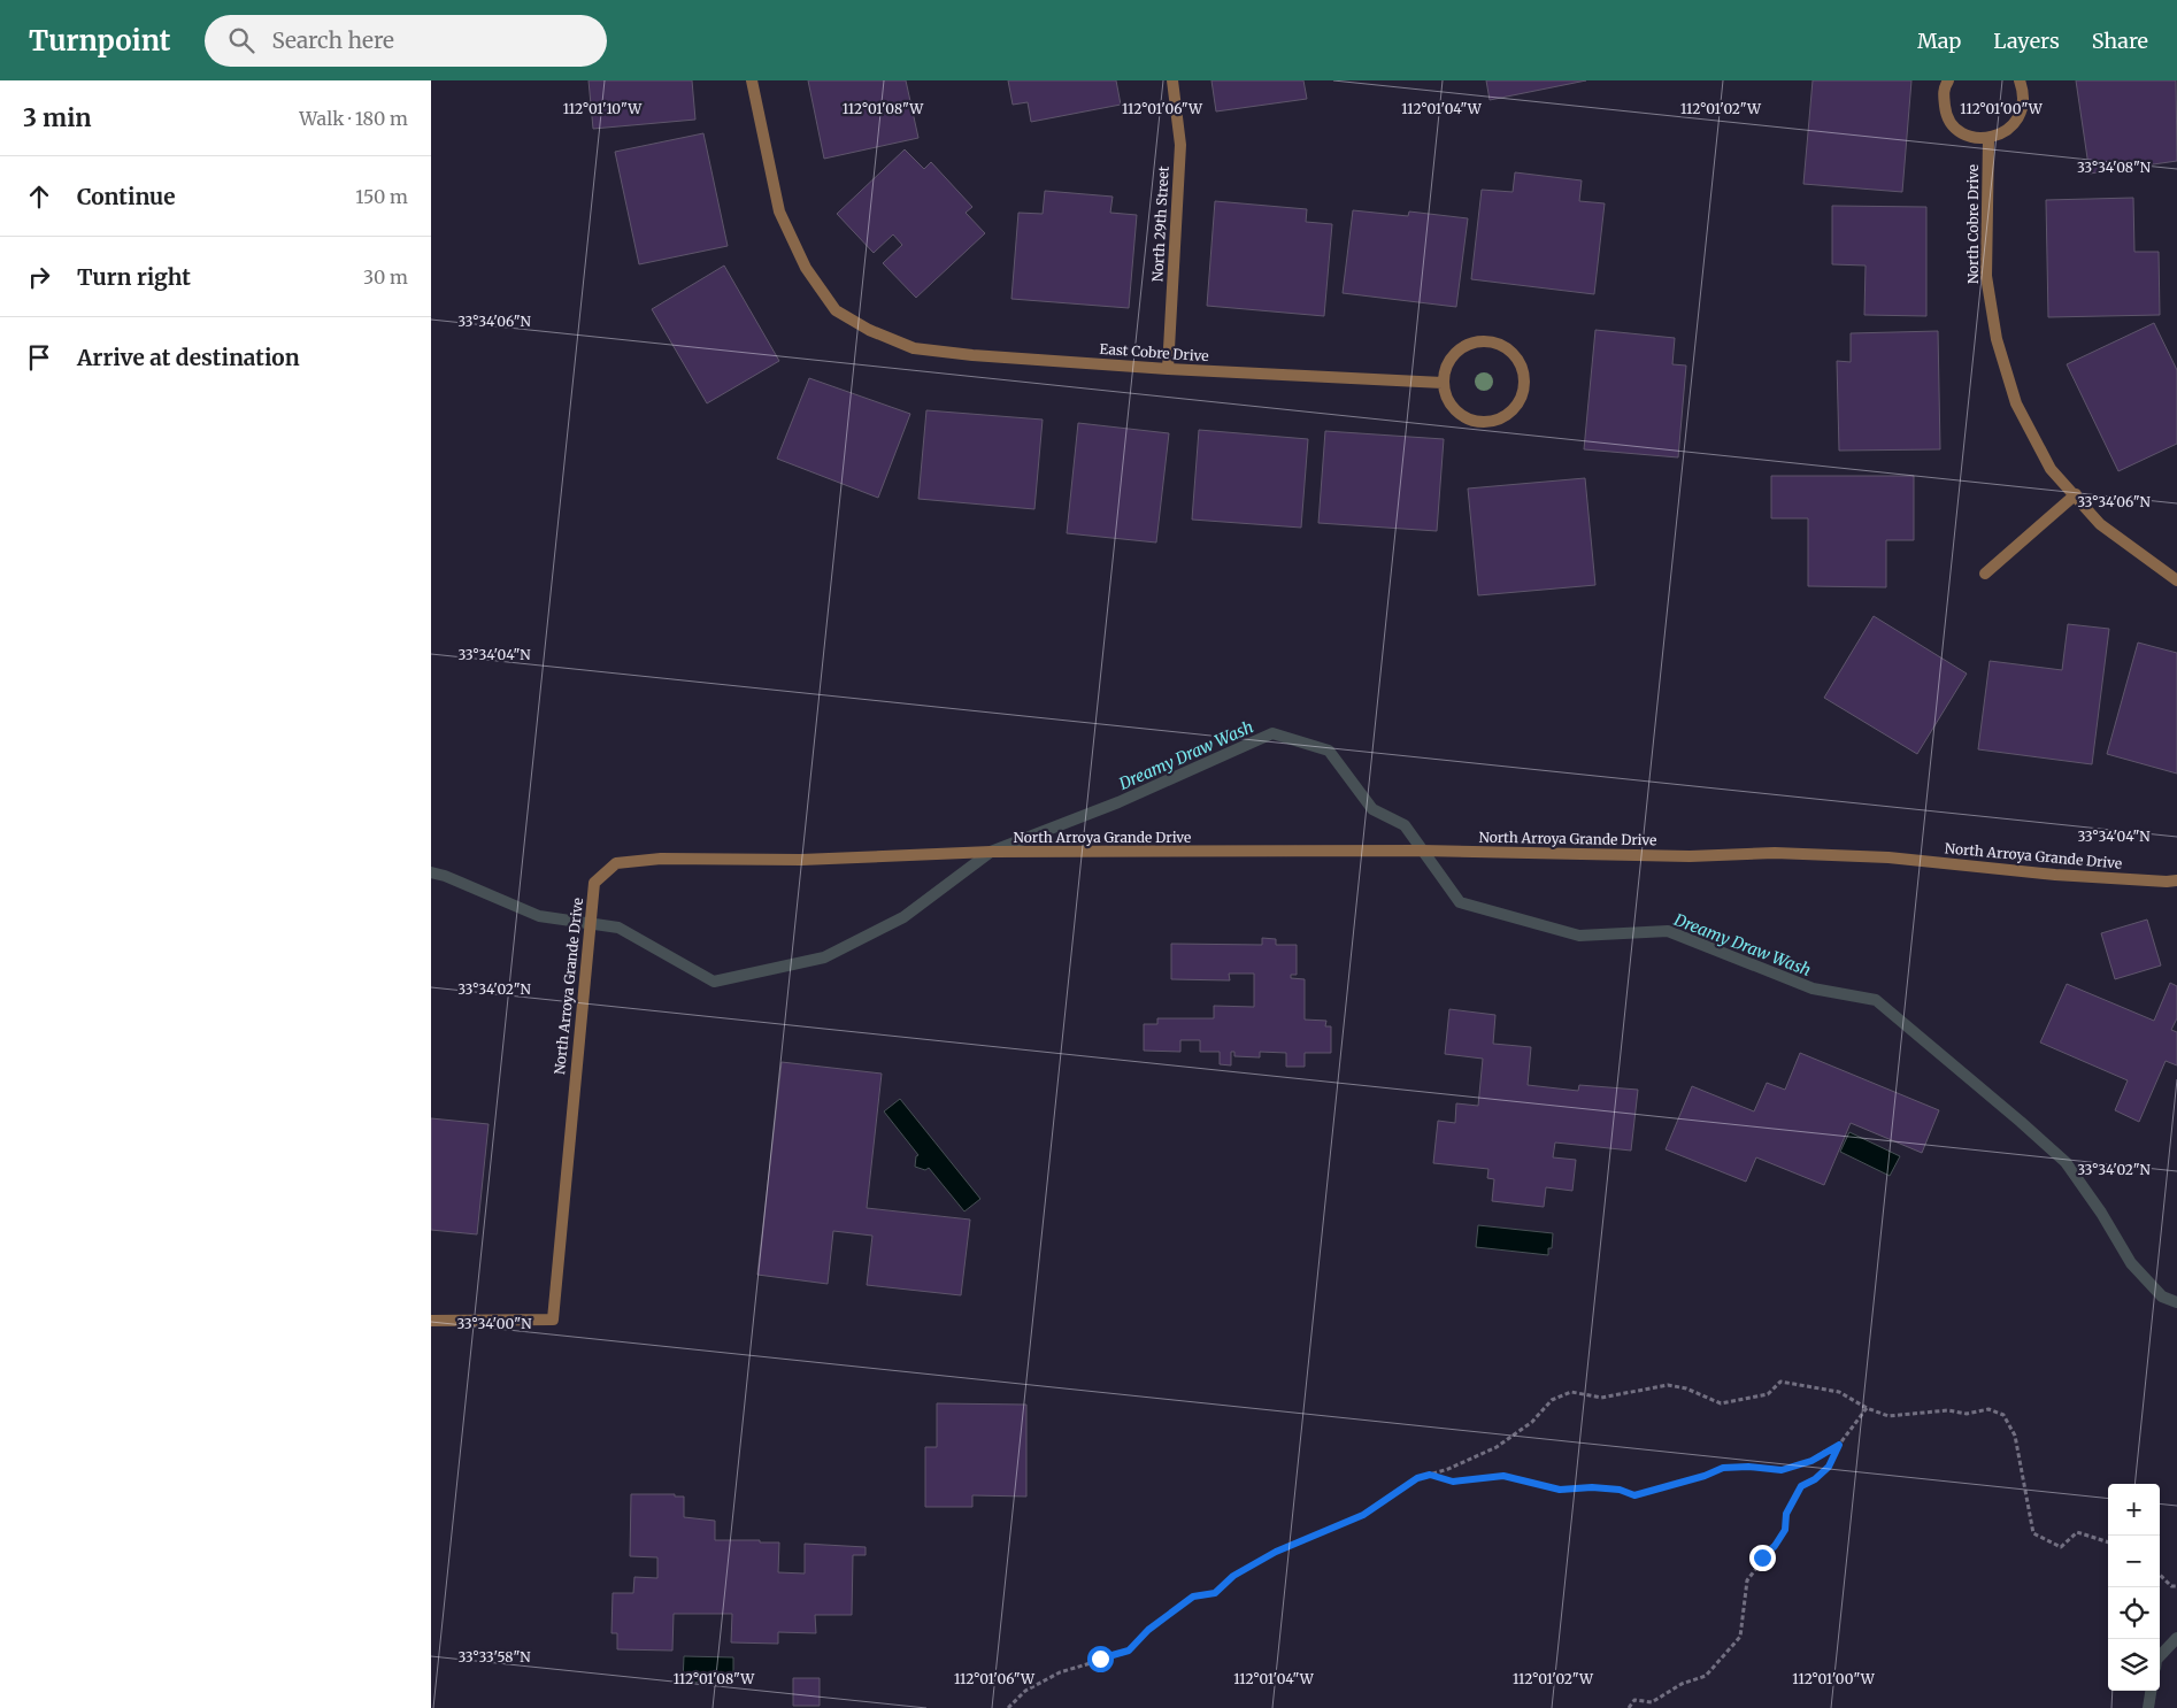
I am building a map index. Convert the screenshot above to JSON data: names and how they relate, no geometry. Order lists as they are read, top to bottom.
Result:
{
  "streets": {
    "street": [
      "North 29th Street",
      "North Cobre Drive",
      "East Cobre Drive",
      "North Arroya Grande Drive"
    ]
  },
  "crossings": [
    ["North 29th Street", "East Cobre Drive"]
  ],
  "water": ["Dreamy Draw Wash"],
  "page": {
    "header": "Turnpoint",
    "search": "Search here",
    "nav": ["Map", "Layers", "Share"],
    "heading": ["3 min", "Walk · 180 m"],
    "list": [
      ["Continue", "150 m"],
      ["Turn right", "30 m"],
      "Arrive at destination"
    ],
    "map_buttons": ["+", "−"]
  },
  "coordinates": [
    "112°01'10\"W",
    "112°01'08\"W",
    "112°01'06\"W",
    "112°01'04\"W",
    "112°01'02\"W",
    "112°01'00\"W",
    "33°34'08\"N",
    "33°34'06\"N",
    "33°34'04\"N",
    "33°34'02\"N",
    "33°34'00\"N",
    "33°33'58\"N"
  ]
}
